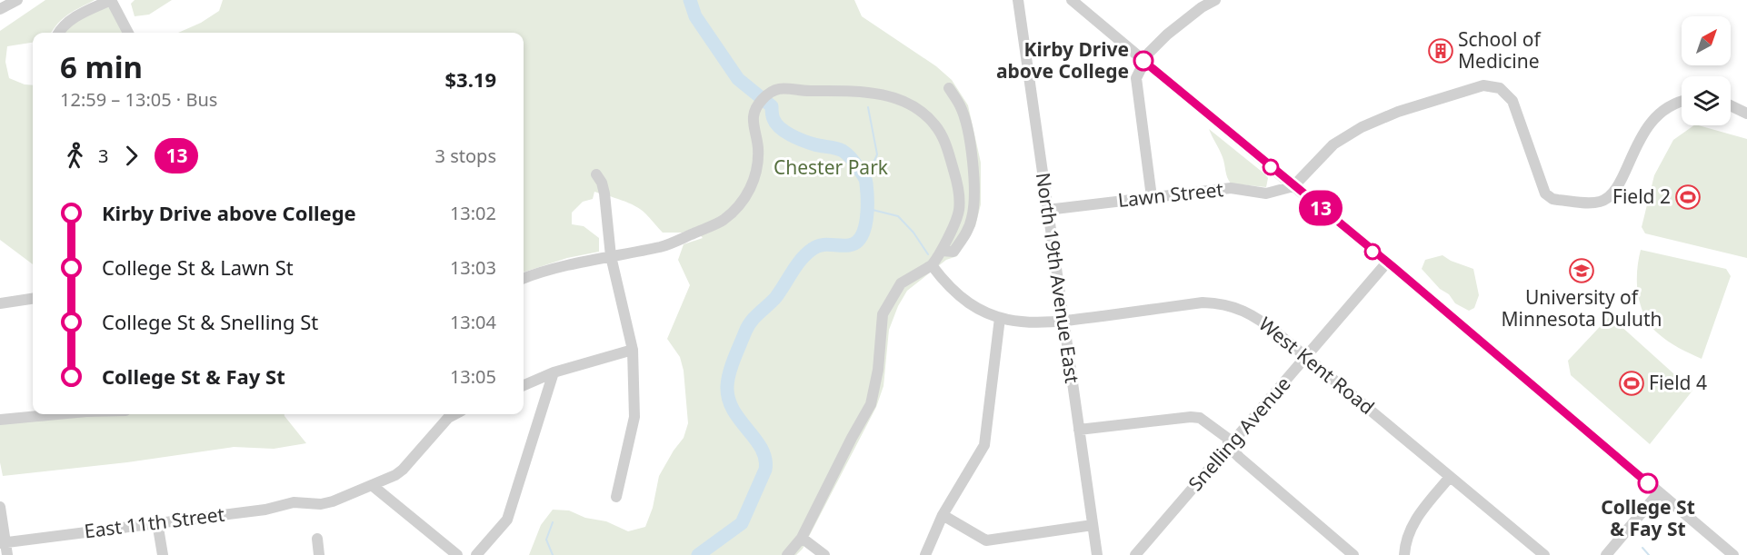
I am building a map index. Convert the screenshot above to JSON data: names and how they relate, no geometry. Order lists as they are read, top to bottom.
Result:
{
  "streets": {
    "street": [
      "Lawn Street",
      "North 19th Avenue East",
      "West Kent Road",
      "Snelling Avenue",
      "East 11th Street"
    ]
  },
  "crossings": [
    ["Lawn Street", "North 19th Avenue East"],
    ["North 19th Avenue East", "West Kent Road"],
    ["West Kent Road", "Snelling Avenue"]
  ],
  "parks": ["Chester Park"],
  "places": {
    "building": ["School of Medicine"],
    "other": ["Kirby Drive above College", "College St & Fay St"],
    "sports": ["Field 2", "Field 4"],
    "school or university": ["University of Minnesota Duluth"]
  },
  "lines": ["bus line 13"],
  "north": "top right",
  "page": {
    "on_map": "13",
    "heading": ["6 min", "12:59 – 13:05 · Bus", "$3.19"],
    "legs": ["3", "13", "3 stops"],
    "list": [
      {
        "name": "Kirby Drive above College",
        "value": "13:02"
      },
      {
        "name": "College St & Lawn St",
        "value": "13:03"
      },
      {
        "name": "College St & Snelling St",
        "value": "13:04"
      },
      {
        "name": "College St & Fay St",
        "value": "13:05"
      }
    ]
  }
}
